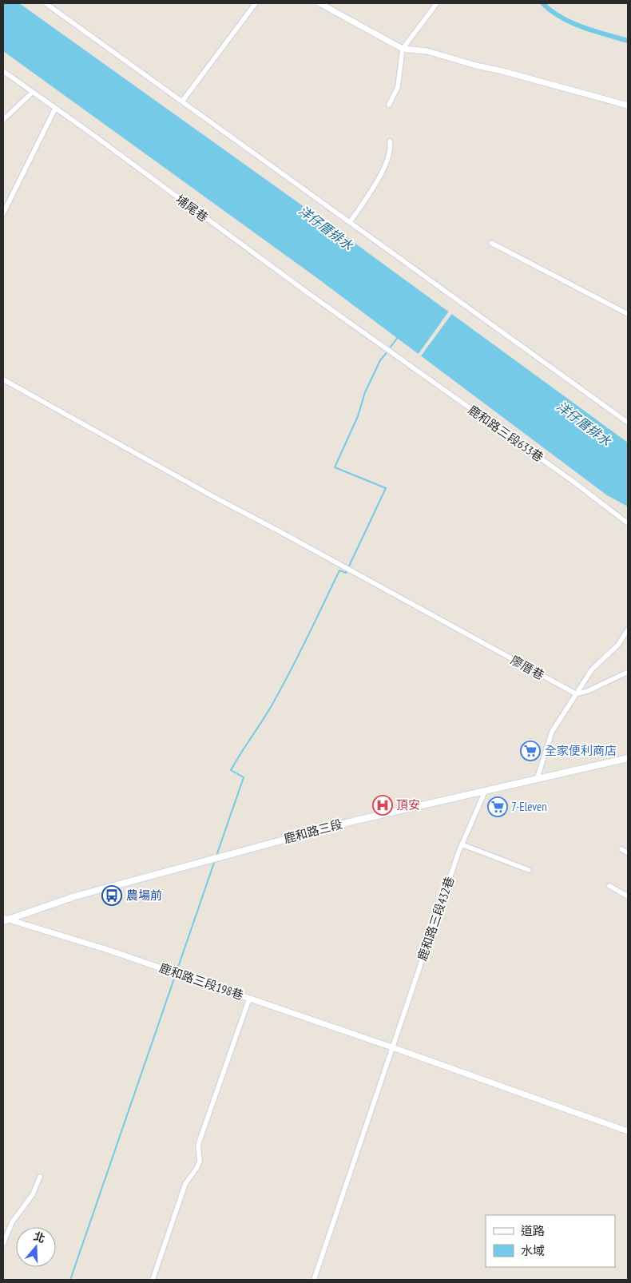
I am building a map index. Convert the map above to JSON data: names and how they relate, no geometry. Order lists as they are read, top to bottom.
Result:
{
  "streets": {
    "main road": ["鹿和路三段"],
    "street": [
      "埔尾巷",
      "鹿和路三段633巷",
      "廖厝巷",
      "鹿和路三段432巷",
      "鹿和路三段198巷"
    ]
  },
  "crossings": [
    ["埔尾巷", "鹿和路三段633巷"],
    ["鹿和路三段", "鹿和路三段432巷"],
    ["鹿和路三段", "鹿和路三段198巷"],
    ["鹿和路三段432巷", "鹿和路三段198巷"]
  ],
  "water": ["洋仔厝排水"],
  "places": {
    "supermarket": ["全家便利商店", "7-Eleven"],
    "hospital": ["頂安"],
    "bus stop": ["農場前"]
  },
  "legend": ["道路", "水域"],
  "north": "top"
}
